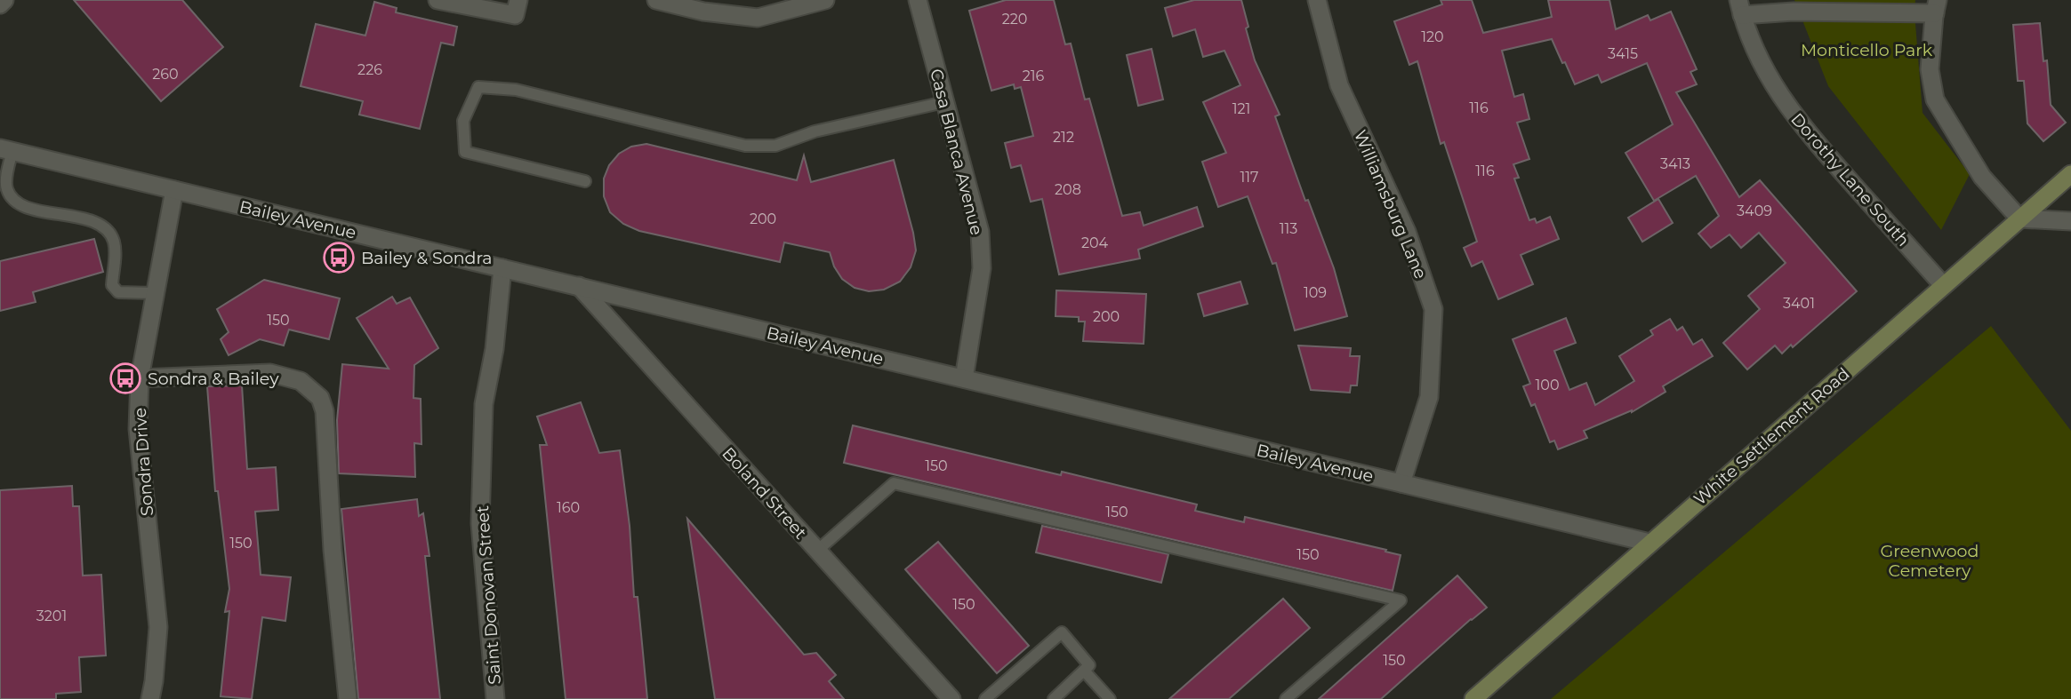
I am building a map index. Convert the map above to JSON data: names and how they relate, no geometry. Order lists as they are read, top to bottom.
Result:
{
  "streets": {
    "main road": ["White Settlement Road"],
    "street": [
      "Casa Blanca Avenue",
      "Dorothy Lane South",
      "Williamsburg Lane",
      "Bailey Avenue",
      "Sondra Drive",
      "Boland Street",
      "Saint Donovan Street"
    ]
  },
  "crossings": [
    ["Casa Blanca Avenue", "Bailey Avenue"],
    ["Dorothy Lane South", "White Settlement Road"],
    ["Williamsburg Lane", "Bailey Avenue"],
    ["Bailey Avenue", "White Settlement Road"],
    ["Bailey Avenue", "Sondra Drive"],
    ["Bailey Avenue", "Boland Street"],
    ["Bailey Avenue", "Saint Donovan Street"]
  ],
  "parks": ["Monticello Park", "Greenwood Cemetery"],
  "places": {
    "bus stop": ["Bailey & Sondra", "Sondra & Bailey"]
  },
  "house_numbers": [
    "220",
    "120",
    "3415",
    "226",
    "260",
    "216",
    "116",
    "121",
    "212",
    "3413",
    "116",
    "117",
    "208",
    "3409",
    "200",
    "113",
    "204",
    "109",
    "3401",
    "200",
    "150",
    "100",
    "150",
    "160",
    "150",
    "150",
    "150",
    "150",
    "3201",
    "150"
  ]
}
